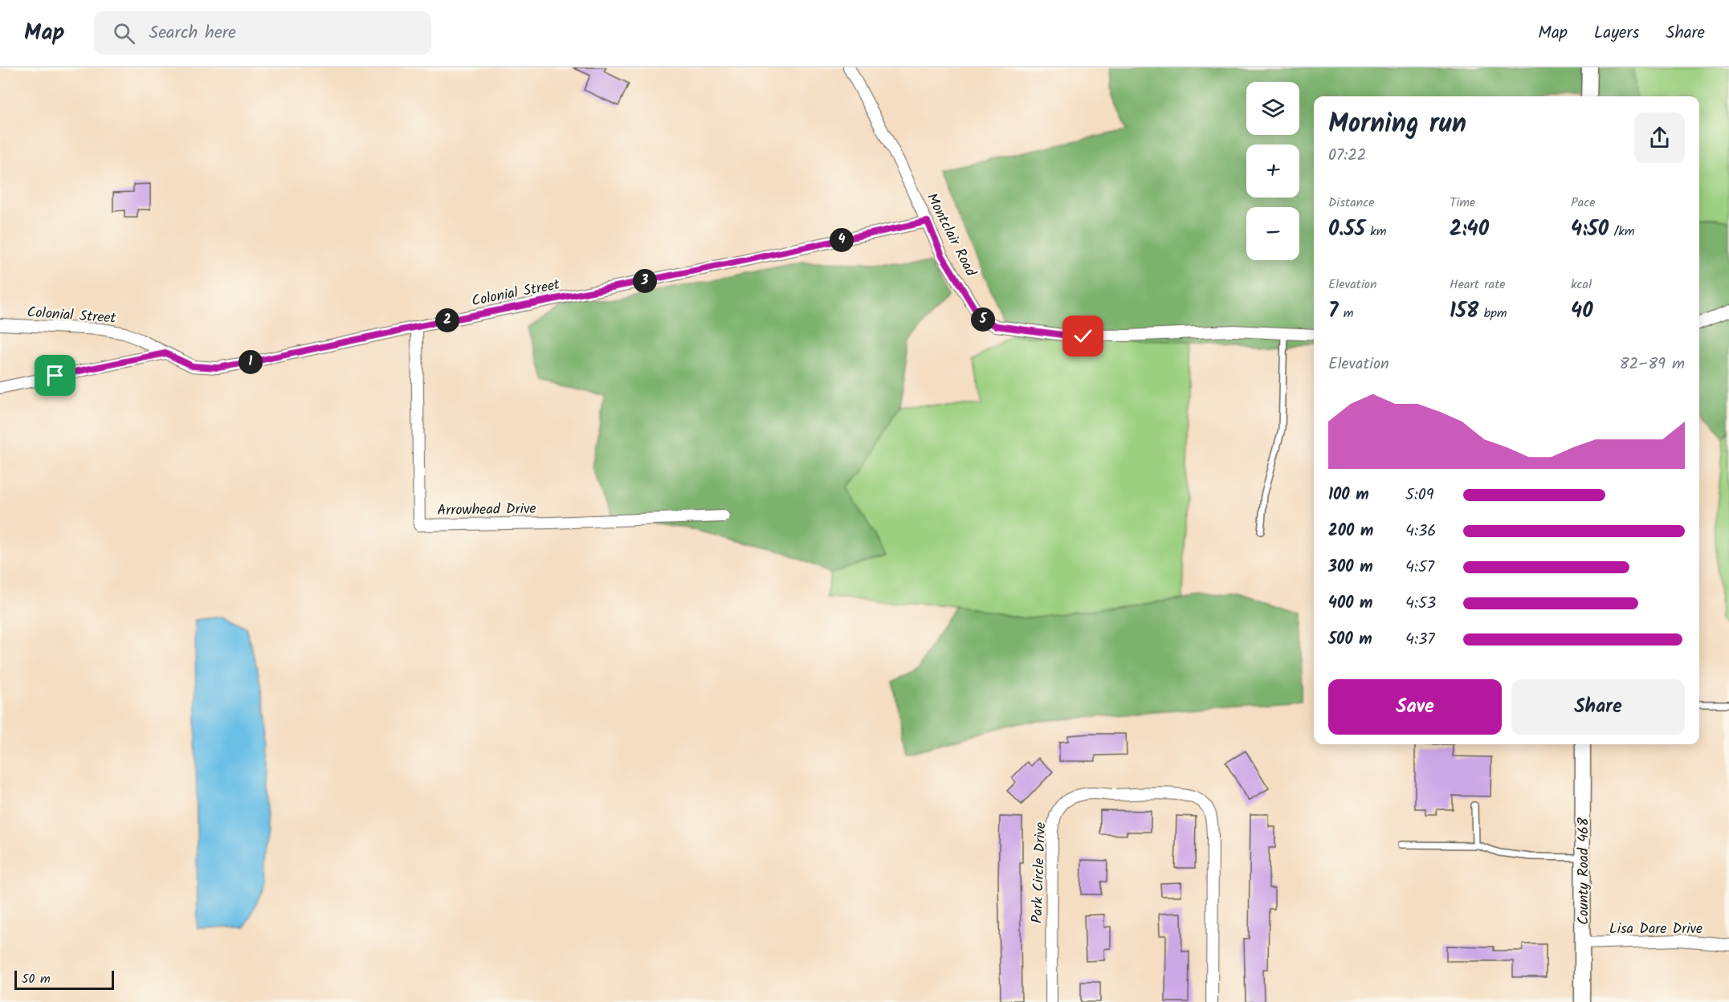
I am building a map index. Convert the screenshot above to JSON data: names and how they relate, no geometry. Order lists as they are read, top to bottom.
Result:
{
  "streets": {
    "street": [
      "Montclair Road",
      "Colonial Street",
      "Arrowhead Drive",
      "County Road 468",
      "Park Circle Drive",
      "Lisa Dare Drive"
    ]
  },
  "crossings": [
    ["Montclair Road", "Colonial Street"],
    ["Colonial Street", "Arrowhead Drive"],
    ["County Road 468", "Lisa Dare Drive"]
  ],
  "scale_bar": "50 m",
  "page": {
    "header": "Map",
    "search": "Search here",
    "nav": ["Map", "Layers", "Share"],
    "map_buttons": ["+", "−"],
    "heading": ["Morning run", "07:22"],
    "stats": [
      ["Distance", "0.55 km"],
      ["Time", "2:40"],
      ["Pace", "4:50 /km"],
      ["Elevation", "7 m"],
      ["Heart rate", "158 bpm"],
      ["kcal", "40"]
    ],
    "pins": [
      "4",
      "3",
      "5",
      "2",
      "1"
    ],
    "chart": ["Elevation", "82–89 m"],
    "list": [
      {
        "name": "100 m",
        "note": "5:09"
      },
      {
        "name": "200 m",
        "note": "4:36"
      },
      {
        "name": "300 m",
        "note": "4:57"
      },
      {
        "name": "400 m",
        "note": "4:53"
      },
      {
        "name": "500 m",
        "note": "4:37"
      }
    ],
    "buttons": ["Save", "Share"],
    "scale": "50 m"
  }
}
